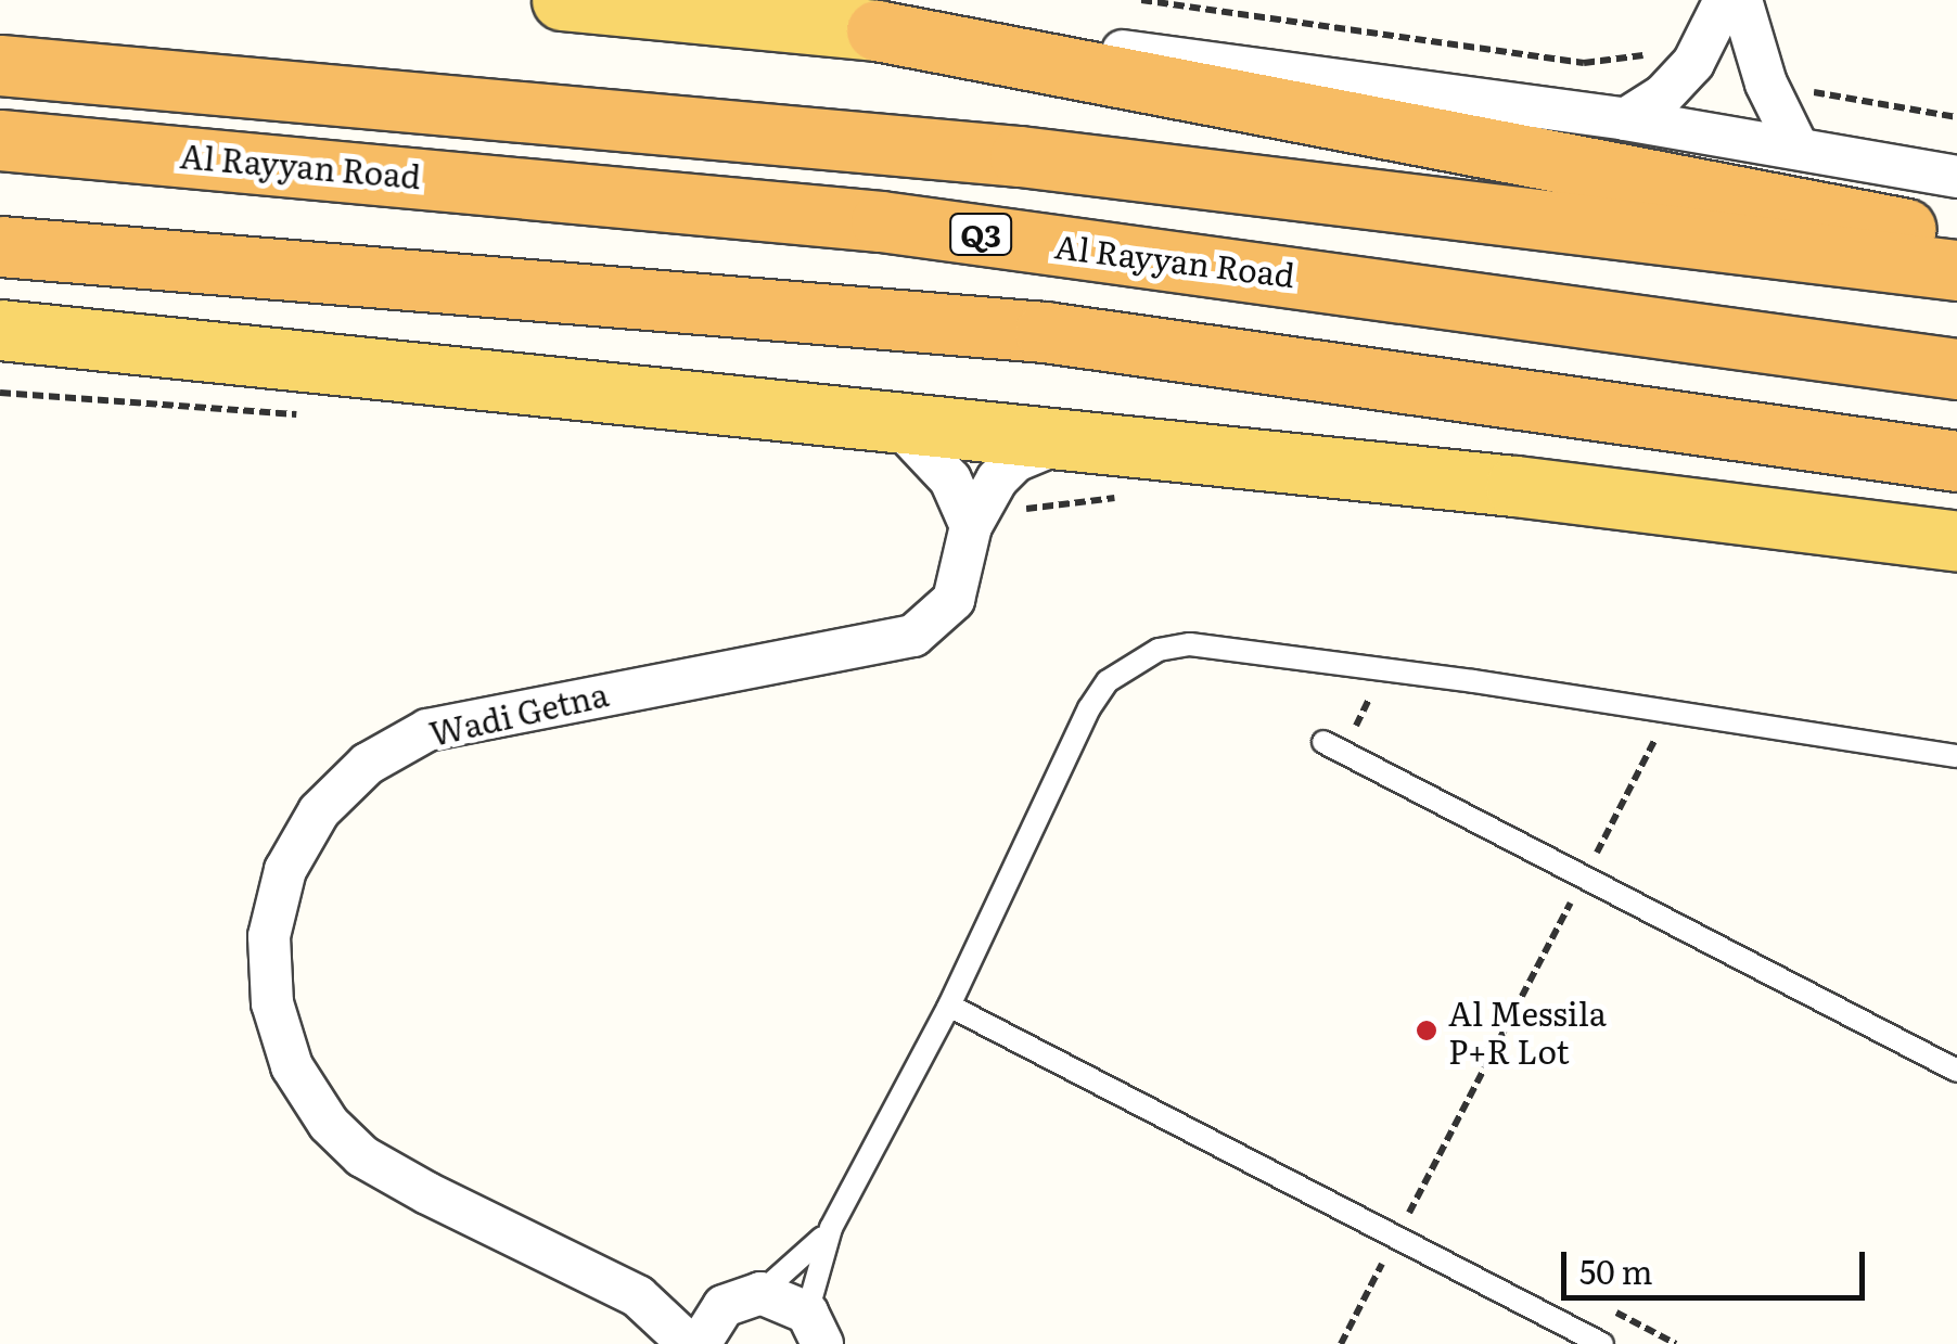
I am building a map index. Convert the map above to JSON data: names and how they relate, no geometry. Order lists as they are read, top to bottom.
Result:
{
  "streets": {
    "highway": ["Al Rayyan Road", "Q3"],
    "street": ["Wadi Getna"]
  },
  "places": ["Al Messila P+R Lot"],
  "scale_bar": "50 m"
}
